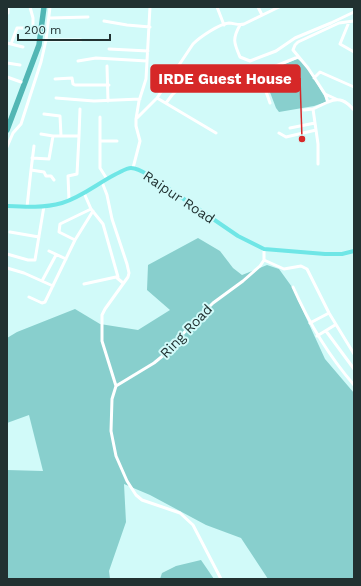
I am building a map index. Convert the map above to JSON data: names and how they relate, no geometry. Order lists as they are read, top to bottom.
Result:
{
  "streets": {
    "main road": ["Raipur Road"],
    "street": ["Ring Road"]
  },
  "places": ["IRDE Guest House"],
  "scale_bar": "200 m"
}
